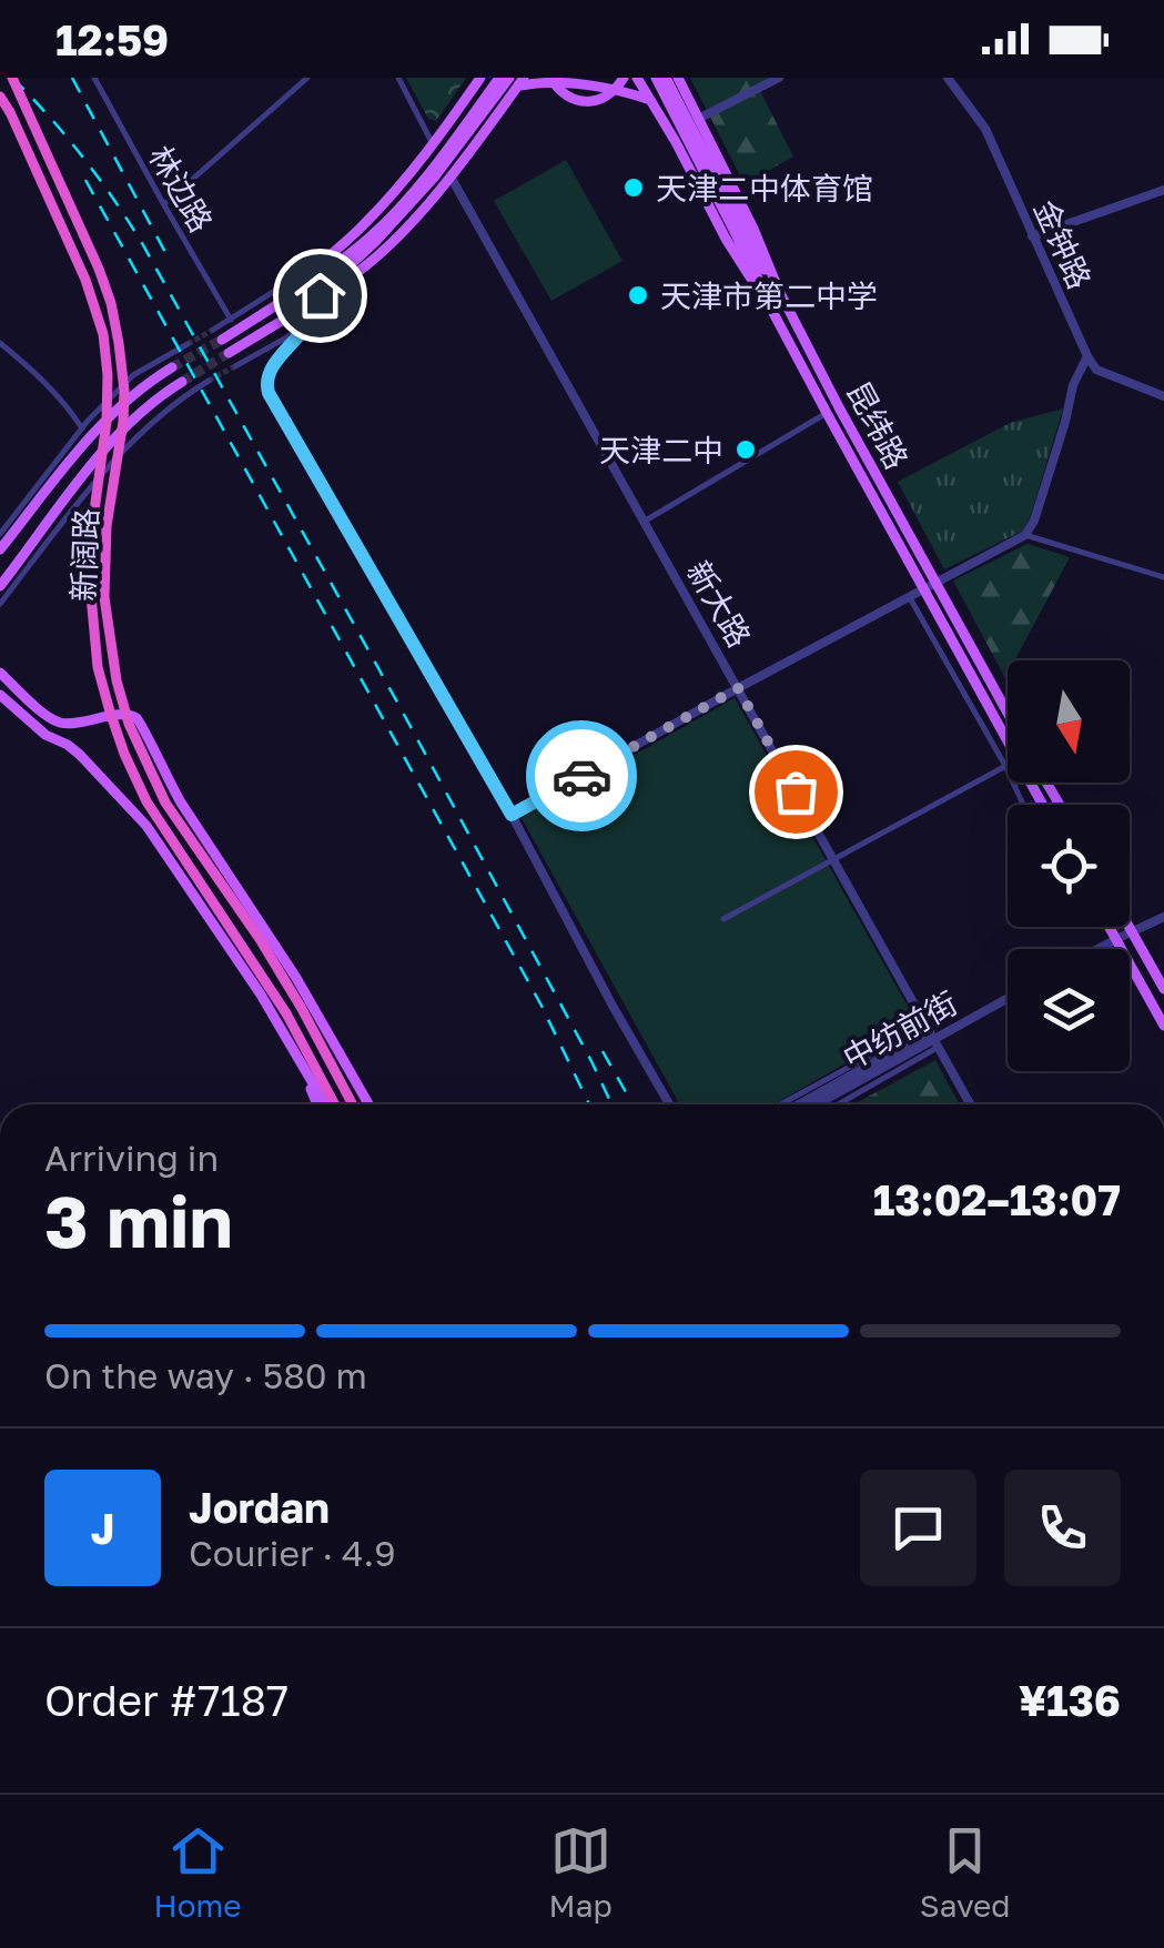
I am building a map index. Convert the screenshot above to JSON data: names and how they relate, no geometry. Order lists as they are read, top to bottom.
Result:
{
  "streets": {
    "highway": ["新阔路"],
    "main road": ["昆纬路"],
    "street": [
      "林边路",
      "金钟路",
      "新大路",
      "中纺前街"
    ]
  },
  "crossings": [
    ["新大路", "中纺前街"]
  ],
  "places": ["天津二中体育馆", "天津市第二中学", "天津二中"],
  "north": "bottom",
  "page": {
    "status": "12:59",
    "heading": ["3 min", "Arriving in", "13:02–13:07"],
    "panel": [
      "Jordan",
      "Courier · 4.9",
      "Order #7187",
      "¥136"
    ],
    "bar": "On the way · 580 m",
    "round": "J",
    "tabs": ["Home", "Map", "Saved"]
  }
}
